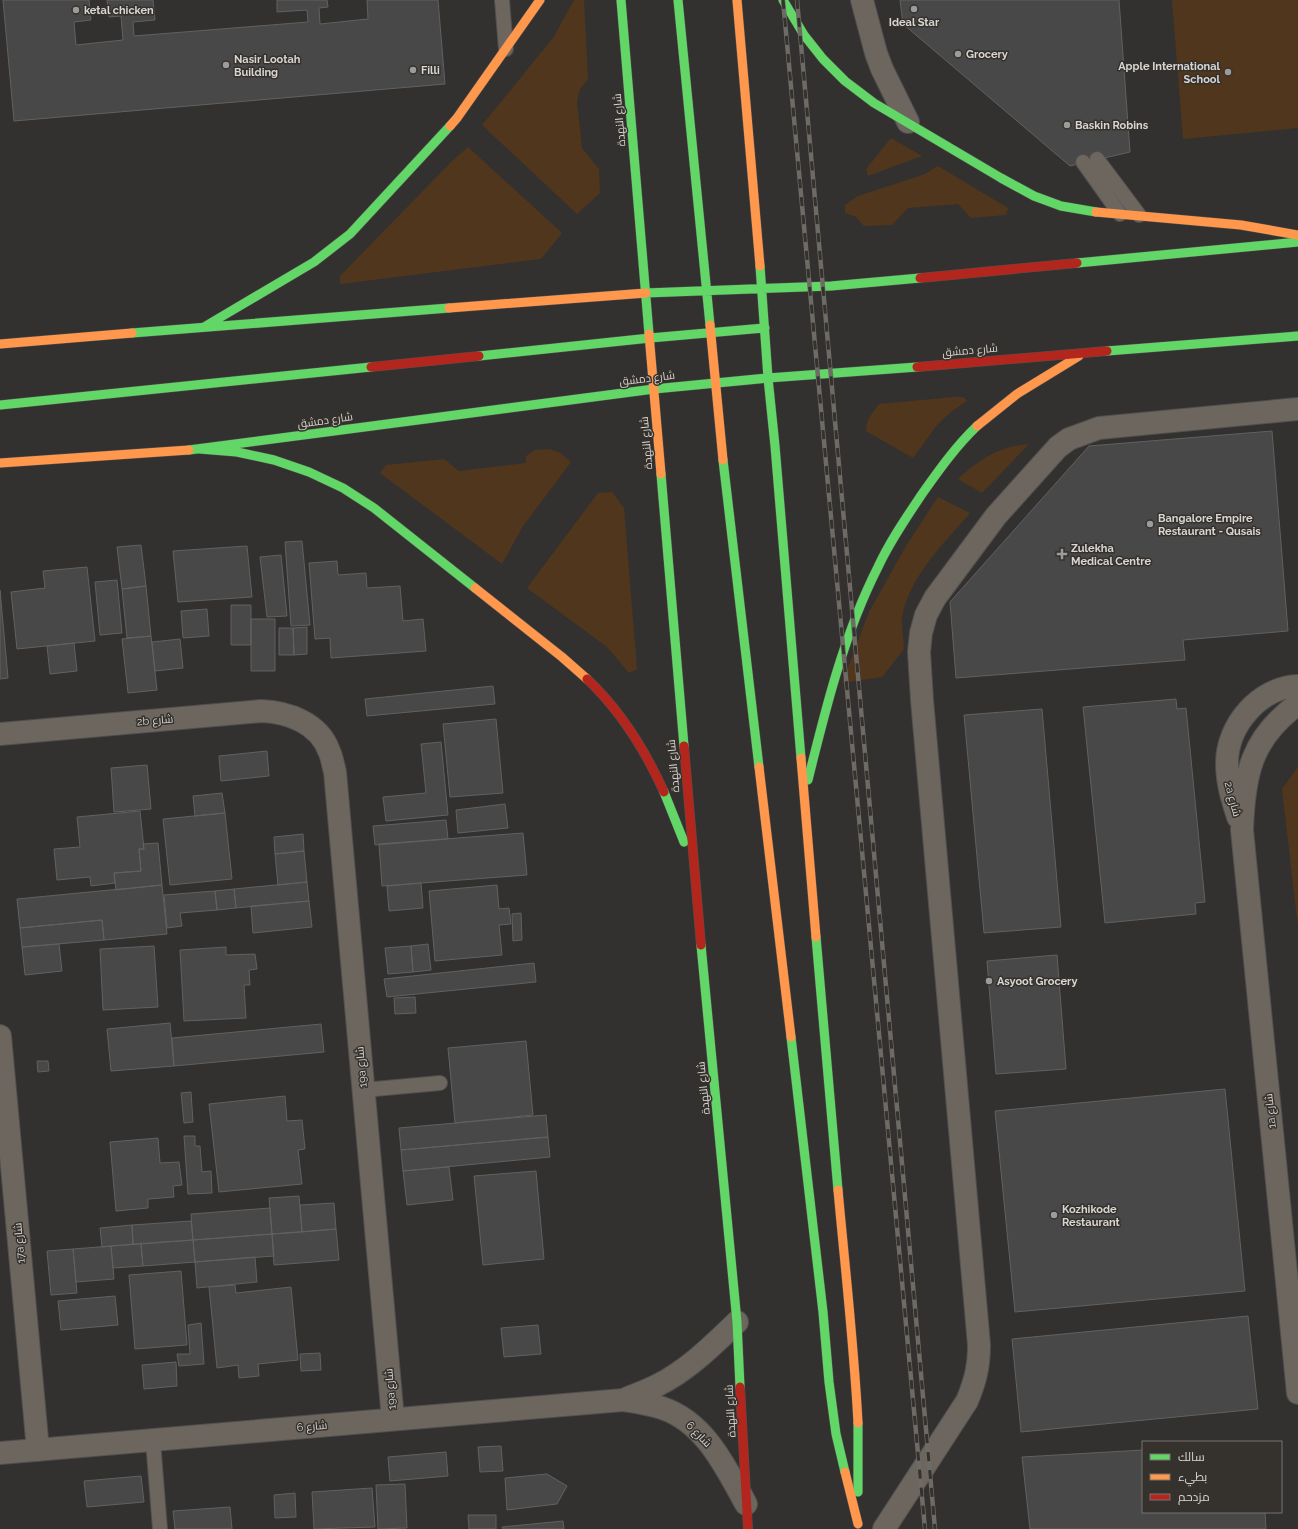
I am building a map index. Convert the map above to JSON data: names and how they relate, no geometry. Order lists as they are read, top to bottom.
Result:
{
  "streets": {
    "main road": ["شارع النهدة", "شارع دمشق"],
    "street": [
      "2b شارع",
      "2a شارع",
      "19a شارع",
      "1a شارع",
      "17a شارع",
      "شارع 6"
    ]
  },
  "crossings": [
    ["شارع النهدة", "شارع دمشق"],
    ["شارع النهدة", "شارع 6"],
    ["2b شارع", "19a شارع"],
    ["2a شارع", "1a شارع"],
    ["19a شارع", "شارع 6"],
    ["17a شارع", "شارع 6"]
  ],
  "places": {
    "other": [
      "Ideal Star",
      "ketal chicken",
      "Grocery",
      "Nasir Lootah Building",
      "Filli",
      "Apple International School",
      "Baskin Robins",
      "Bangalore Empire Restaurant - Qusais",
      "Asyoot Grocery",
      "Kozhikode Restaurant"
    ],
    "health": ["Zulekha Medical Centre"]
  },
  "legend": ["سالك", "بطيء", "مزدحم"]
}
